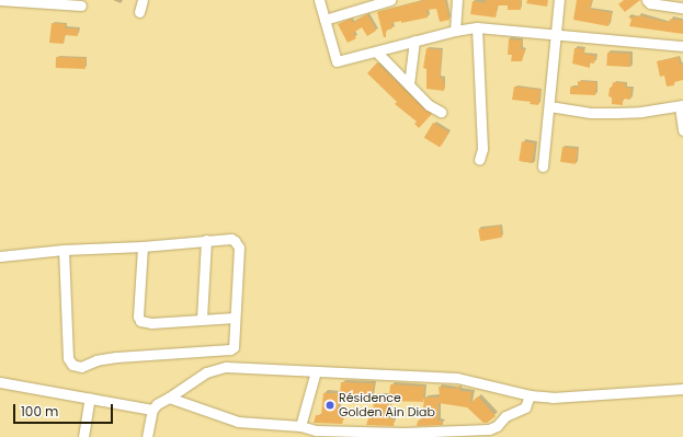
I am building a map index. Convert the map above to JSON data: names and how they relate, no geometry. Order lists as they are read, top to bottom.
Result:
{
  "places": ["Résidence Golden Ain Diab"],
  "scale_bar": "100 m"
}
